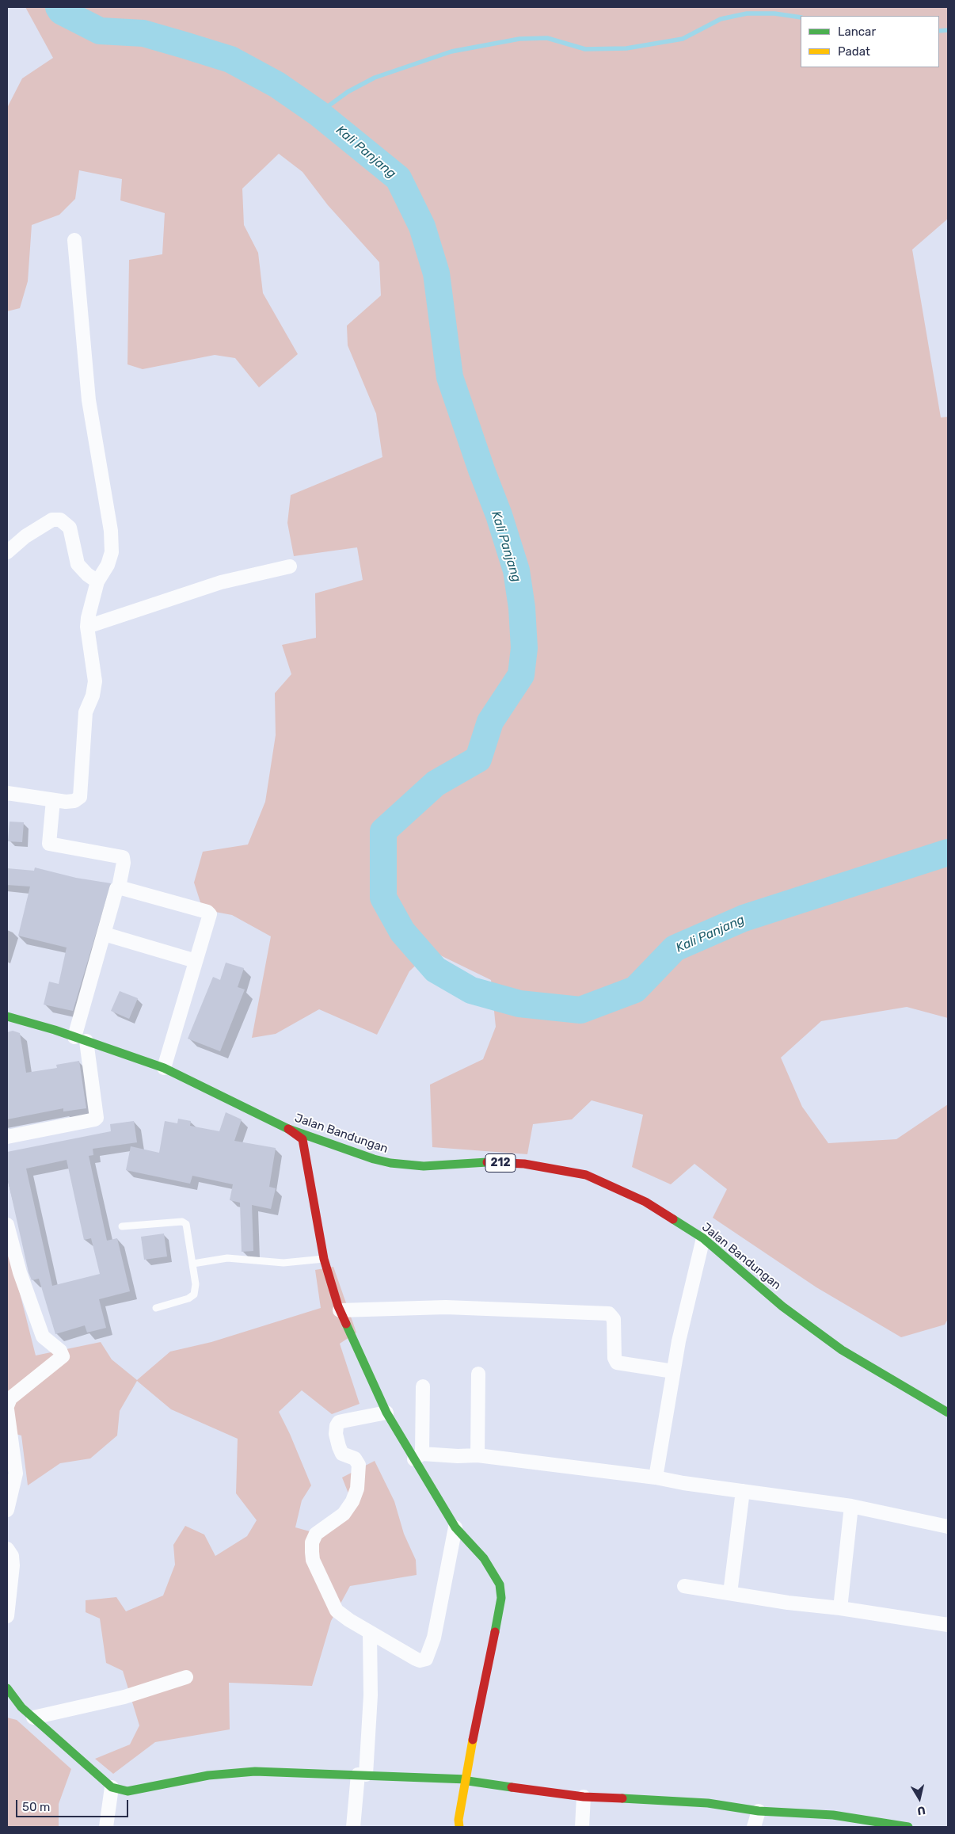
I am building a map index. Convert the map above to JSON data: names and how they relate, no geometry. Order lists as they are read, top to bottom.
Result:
{
  "streets": {
    "street": ["Jalan Bandungan", "212"]
  },
  "water": ["Kali Panjang"],
  "legend": ["Lancar", "Padat"],
  "scale_bar": "50 m",
  "north": "bottom"
}
